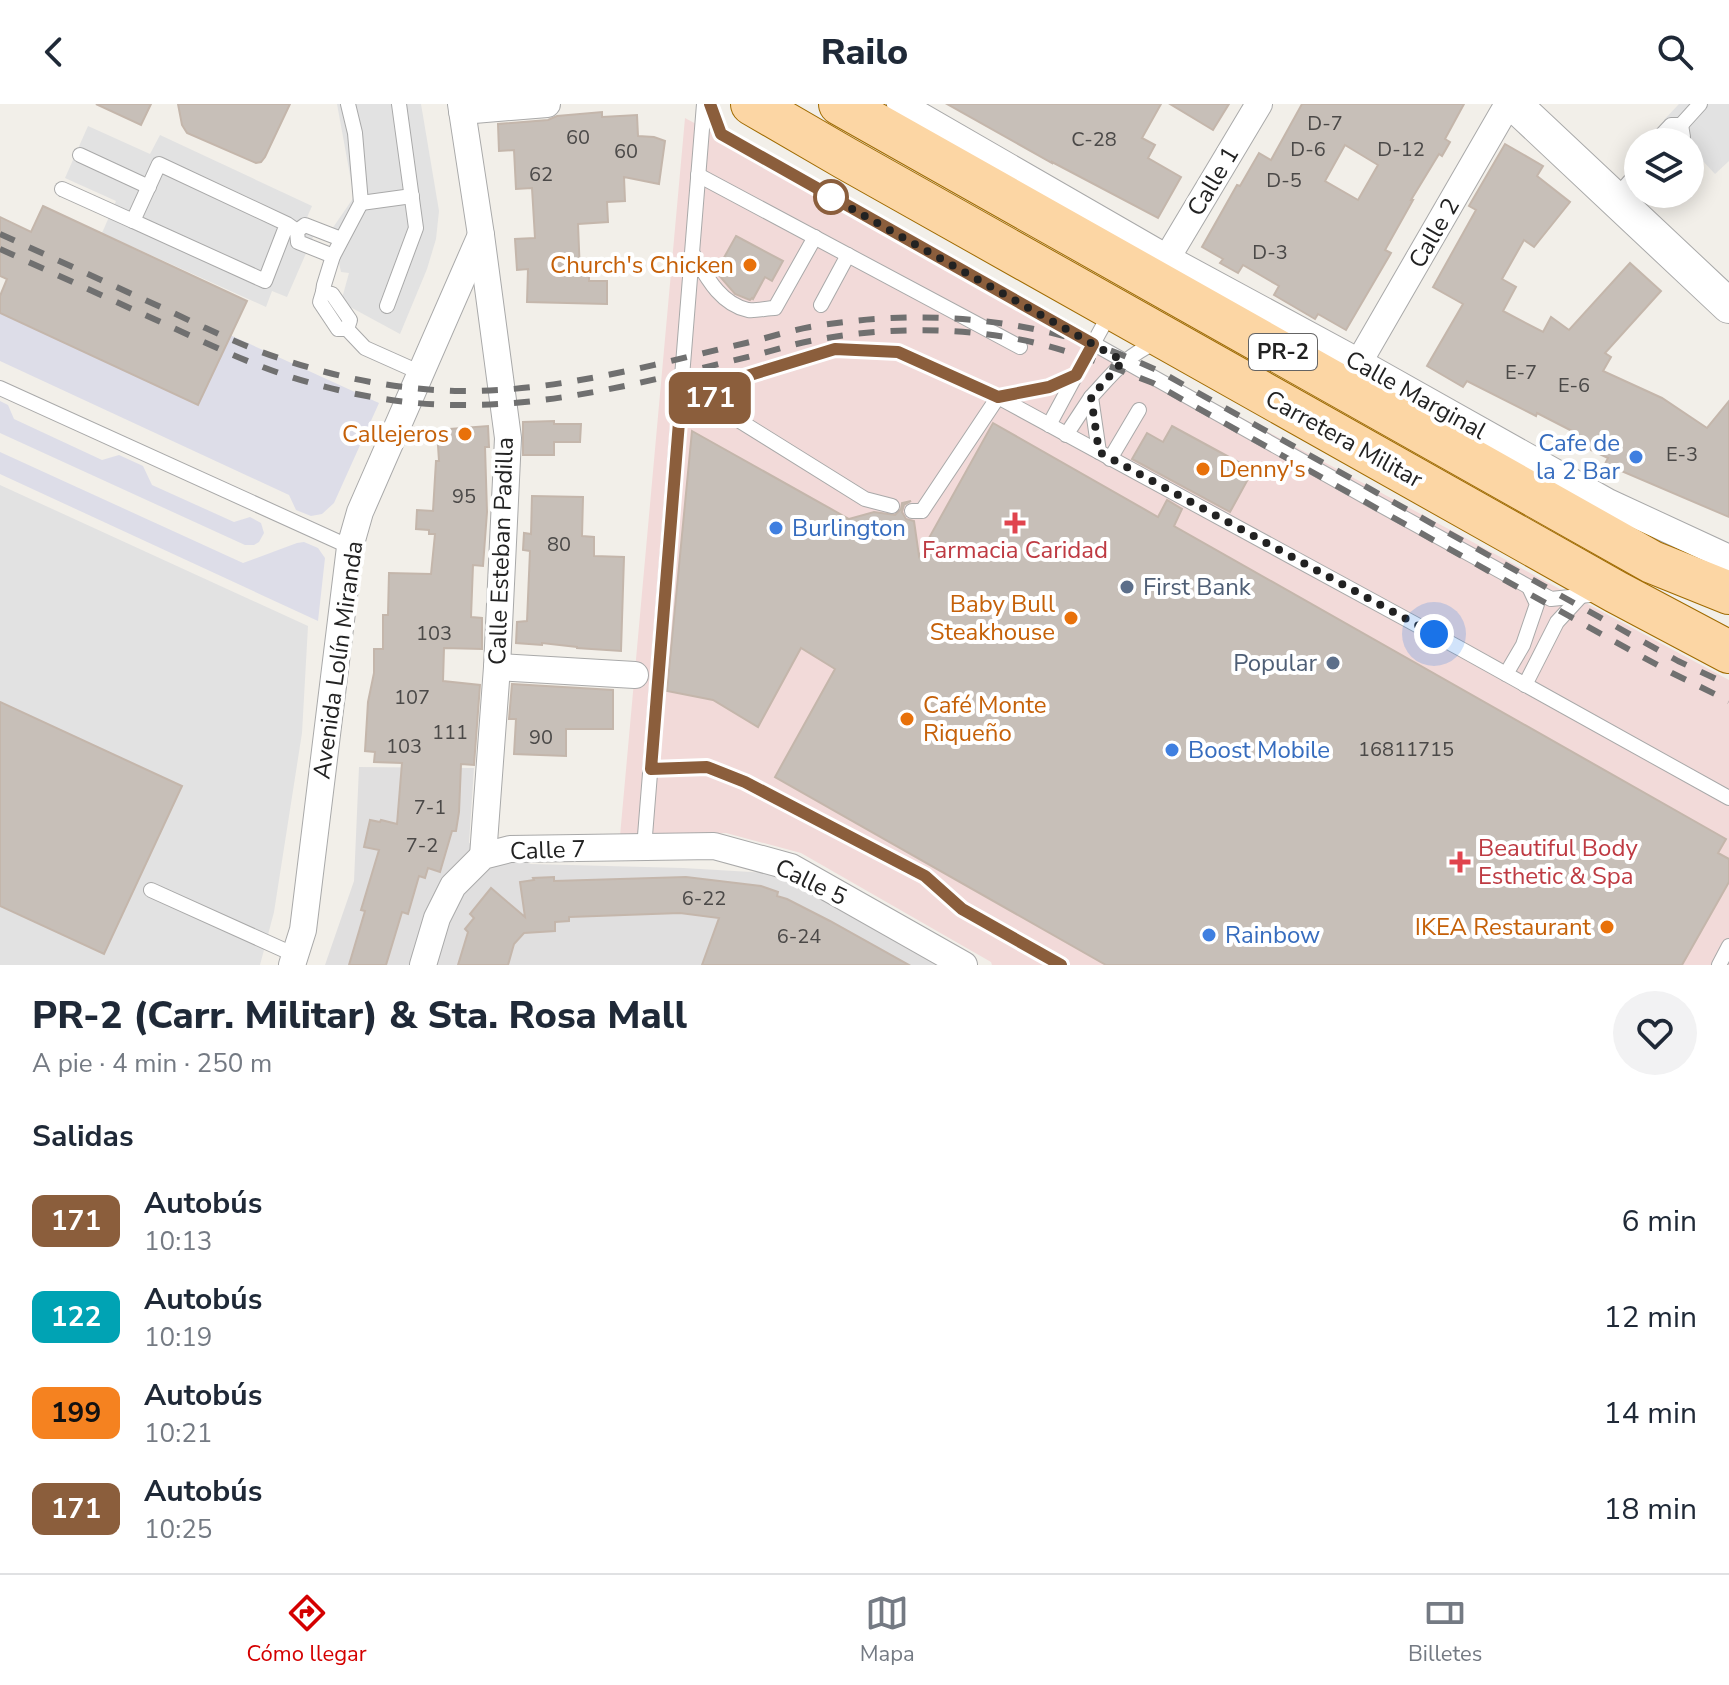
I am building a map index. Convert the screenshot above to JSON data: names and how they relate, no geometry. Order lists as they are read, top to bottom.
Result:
{
  "streets": {
    "main road": ["PR-2", "Carretera Militar"],
    "street": [
      "Calle 1",
      "Calle 2",
      "Calle Marginal",
      "Calle Esteban Padilla",
      "Avenida Lolín Miranda",
      "Calle 7",
      "Calle 5"
    ]
  },
  "crossings": [
    ["Calle 1", "Calle Marginal"],
    ["Calle 1", "Carretera Militar"],
    ["Calle 2", "Calle Marginal"],
    ["Calle Marginal", "Carretera Militar"],
    ["Calle Esteban Padilla", "Avenida Lolín Miranda"],
    ["Calle Esteban Padilla", "Calle 7"],
    ["Calle 7", "Calle 5"]
  ],
  "places": {
    "other": [
      "Church's Chicken",
      "Callejeros",
      "Cafe de la 2 Bar",
      "Denny's",
      "Burlington",
      "First Bank",
      "Baby Bull Steakhouse",
      "Popular",
      "Café Monte Riqueño",
      "Boost Mobile",
      "IKEA Restaurant",
      "Rainbow"
    ],
    "health": ["Farmacia Caridad", "Beautiful Body Esthetic & Spa"]
  },
  "lines": ["bus line 171"],
  "house_numbers": [
    "D-7",
    "60",
    "C-28",
    "D-6",
    "D-12",
    "60",
    "62",
    "D-5",
    "D-3",
    "E-7",
    "E-6",
    "E-3",
    "95",
    "80",
    "103",
    "107",
    "111",
    "90",
    "103",
    "16811715",
    "7-1",
    "7-2",
    "6-22",
    "6-24"
  ],
  "page": {
    "header": "Railo",
    "on_map": "171",
    "heading": [
      ["PR-2 (Carr. Militar) & Sta. Rosa Mall", "A pie · 4 min · 250 m"],
      "Salidas"
    ],
    "list": [
      {
        "mark": "171",
        "name": "Autobús",
        "note": "10:13",
        "value": "6 min"
      },
      {
        "mark": "122",
        "name": "Autobús",
        "note": "10:19",
        "value": "12 min"
      },
      {
        "mark": "199",
        "name": "Autobús",
        "note": "10:21",
        "value": "14 min"
      },
      {
        "mark": "171",
        "name": "Autobús",
        "note": "10:25",
        "value": "18 min"
      }
    ],
    "tabs": ["Cómo llegar", "Mapa", "Billetes"]
  }
}
